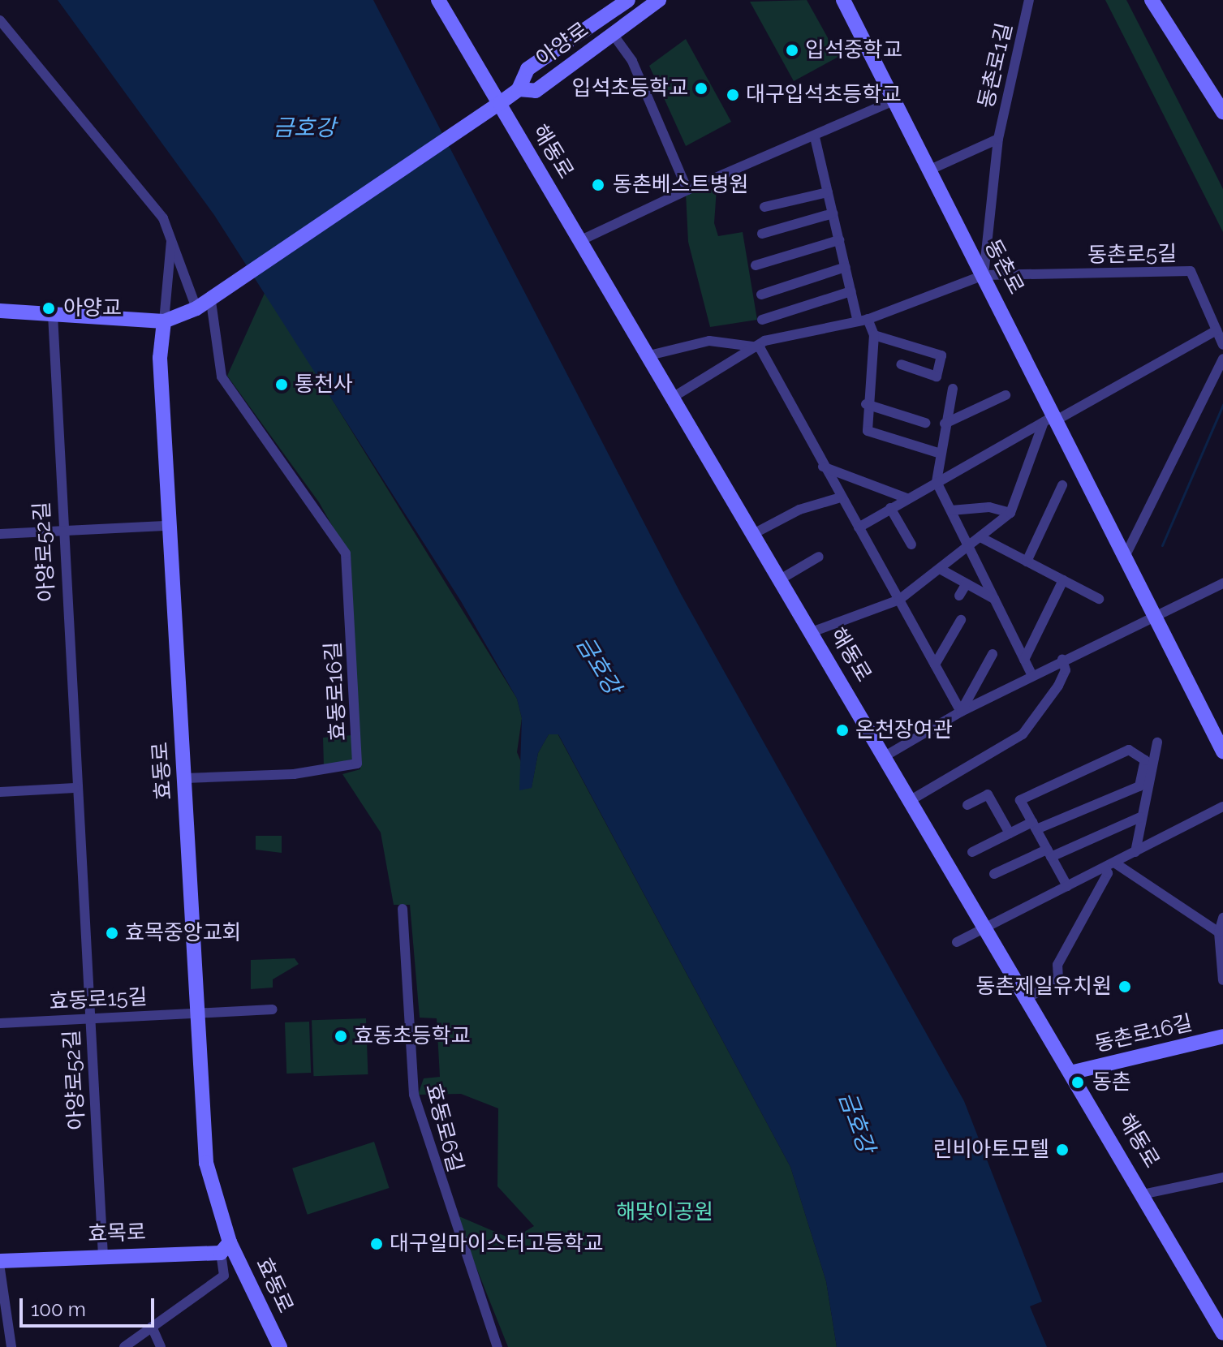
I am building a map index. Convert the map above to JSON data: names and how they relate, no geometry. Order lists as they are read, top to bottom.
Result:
{
  "streets": {
    "main road": [
      "아양로",
      "해동로",
      "동촌로",
      "효동로",
      "동촌로16길",
      "효목로"
    ],
    "street": [
      "동촌로1길",
      "동촌로5길",
      "아양로52길",
      "효동로16길",
      "효동로15길",
      "효동로6길"
    ]
  },
  "crossings": [
    ["아양로", "해동로"],
    ["아양로", "효동로16길"],
    ["동촌로1길", "동촌로5길"],
    ["동촌로1길", "동촌로"],
    ["해동로", "동촌로16길"],
    ["동촌로5길", "동촌로"],
    ["아양로52길", "효동로15길"],
    ["아양로52길", "효목로"],
    ["효동로16길", "효동로"],
    ["효동로", "효동로15길"],
    ["효동로", "효목로"]
  ],
  "water": ["금호강"],
  "parks": ["해맞이공원"],
  "places": [
    "입석중학교",
    "입석초등학교",
    "대구입석초등학교",
    "동촌베스트병원",
    "아양교",
    "통천사",
    "온천장여관",
    "효목중앙교회",
    "동촌제일유치원",
    "효동초등학교",
    "동촌",
    "린비아토모텔",
    "대구일마이스터고등학교"
  ],
  "scale_bar": "100 m"
}
